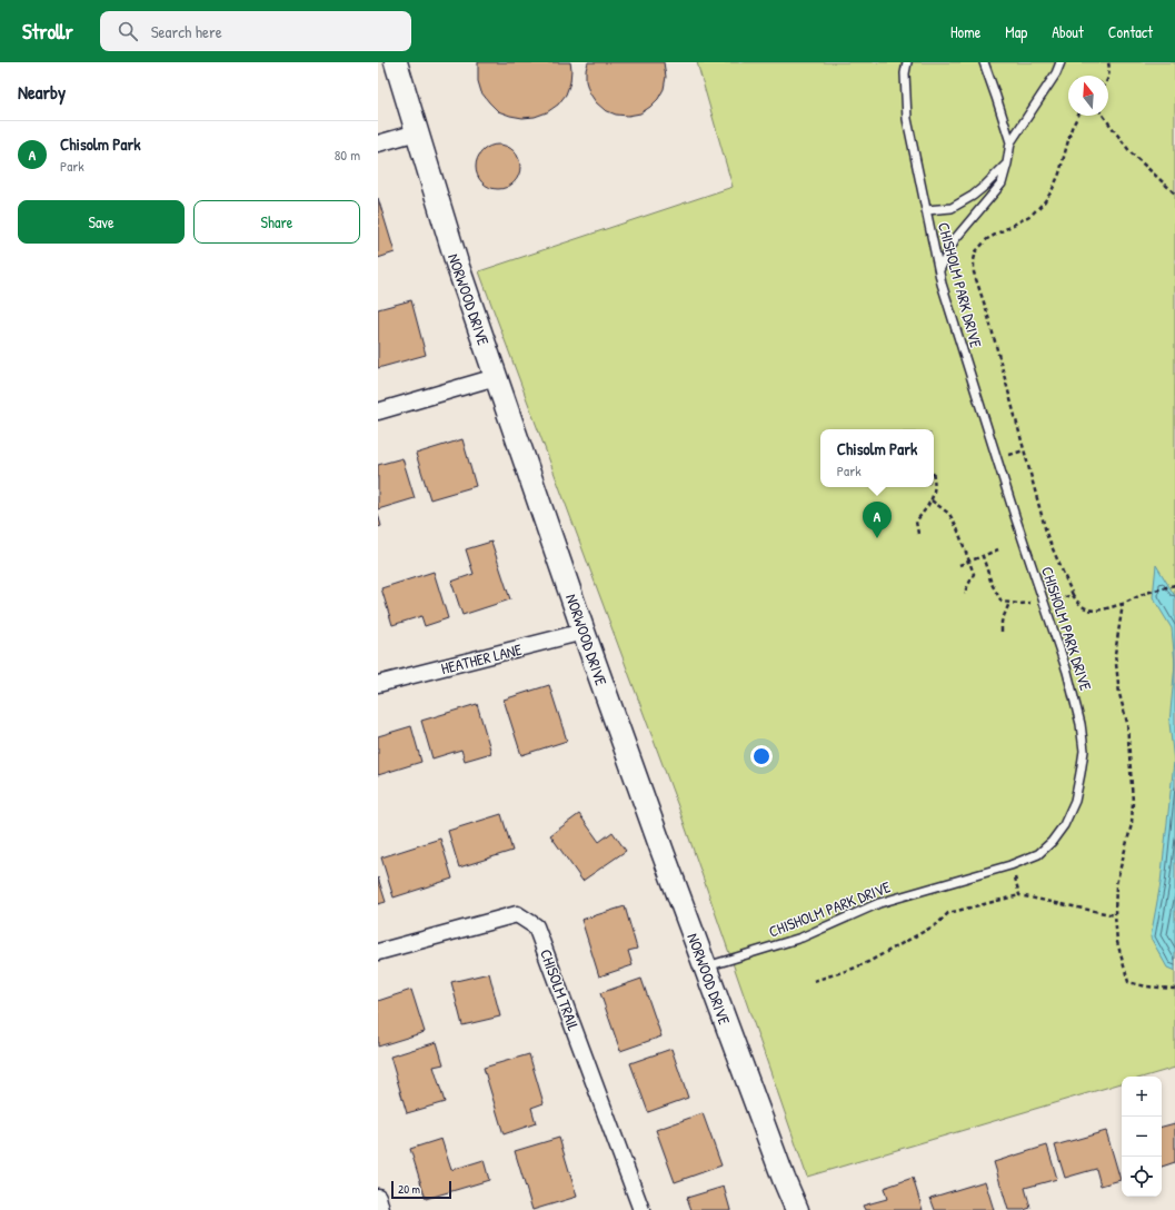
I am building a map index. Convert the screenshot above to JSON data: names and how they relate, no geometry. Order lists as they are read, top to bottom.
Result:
{
  "streets": {
    "main road": ["NORWOOD DRIVE"],
    "street": ["HEATHER LANE", "CHISOLM TRAIL"],
    "lane": ["CHISHOLM PARK DRIVE"]
  },
  "crossings": [
    ["CHISHOLM PARK DRIVE", "NORWOOD DRIVE"],
    ["NORWOOD DRIVE", "HEATHER LANE"]
  ],
  "scale_bar": "20 m",
  "north": "top",
  "page": {
    "header": "Strollr",
    "search": "Search here",
    "nav": [
      "Home",
      "Map",
      "About",
      "Contact"
    ],
    "heading": "Nearby",
    "list": [
      {
        "mark": "A",
        "name": "Chisolm Park",
        "note": "Park",
        "value": "80 m"
      }
    ],
    "buttons": ["Save", "Share"],
    "popup": ["Chisolm Park", "Park"],
    "pins": "A",
    "map_buttons": ["+", "−"],
    "scale": "20 m"
  }
}
